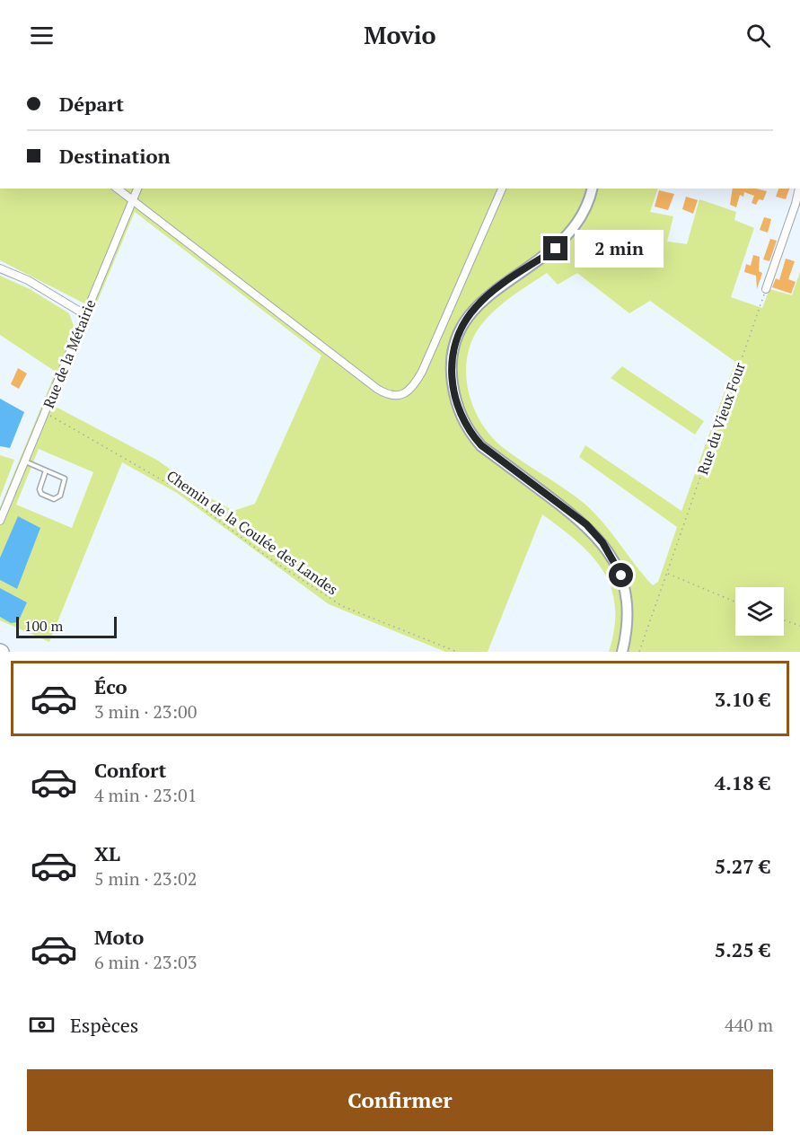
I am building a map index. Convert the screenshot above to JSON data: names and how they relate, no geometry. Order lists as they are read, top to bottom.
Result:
{
  "streets": {
    "street": ["Rue de la Métairie"],
    "path": ["Rue du Vieux Four", "Chemin de la Coulée des Landes"]
  },
  "crossings": [
    ["Rue de la Métairie", "Chemin de la Coulée des Landes"]
  ],
  "scale_bar": "100 m",
  "page": {
    "header": "Movio",
    "banner": ["Départ", "Destination"],
    "bubble": "2 min",
    "scale": "100 m",
    "list": [
      {
        "name": "Éco",
        "note": "3 min · 23:00",
        "value": "3.10 €"
      },
      {
        "name": "Confort",
        "note": "4 min · 23:01",
        "value": "4.18 €"
      },
      {
        "name": "XL",
        "note": "5 min · 23:02",
        "value": "5.27 €"
      },
      {
        "name": "Moto",
        "note": "6 min · 23:03",
        "value": "5.25 €"
      }
    ],
    "pay": ["Espèces", "440 m"],
    "buttons": "Confirmer"
  }
}
